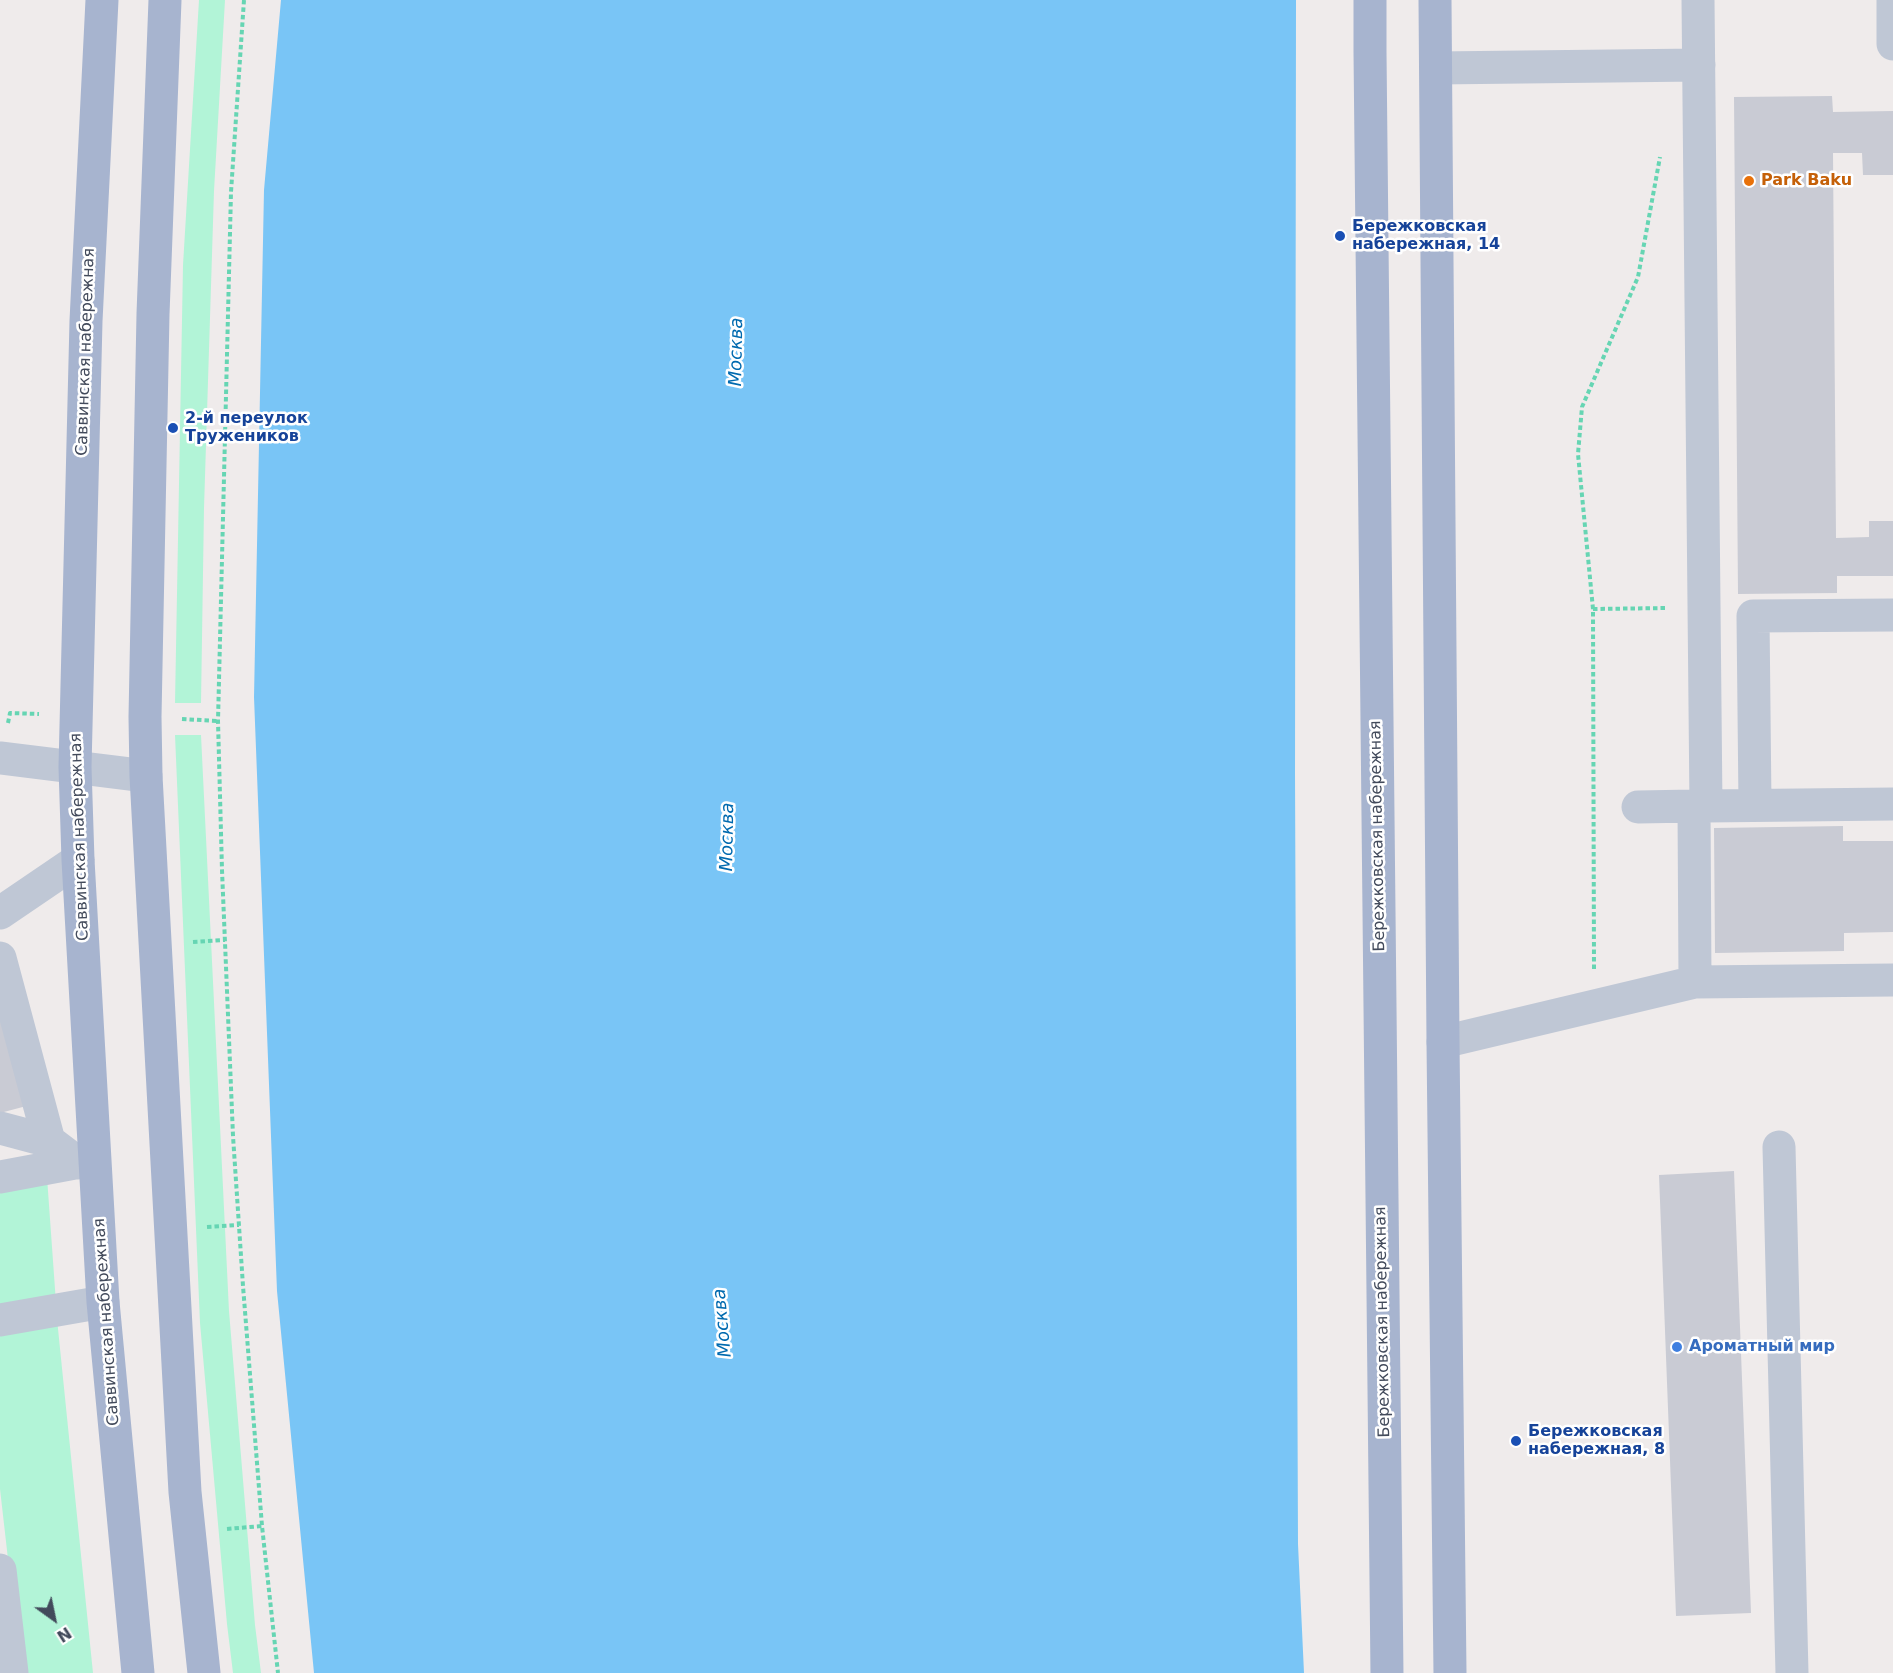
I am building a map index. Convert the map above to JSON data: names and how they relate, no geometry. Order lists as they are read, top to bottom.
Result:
{
  "streets": {
    "main road": ["Саввинская набережная", "Бережковская набережная"]
  },
  "water": ["Москва"],
  "places": [
    "Park Baku",
    "Бережковская набережная, 14",
    "2-й переулок Тружеников",
    "Ароматный мир",
    "Бережковская набережная, 8"
  ],
  "north": "bottom right"
}
